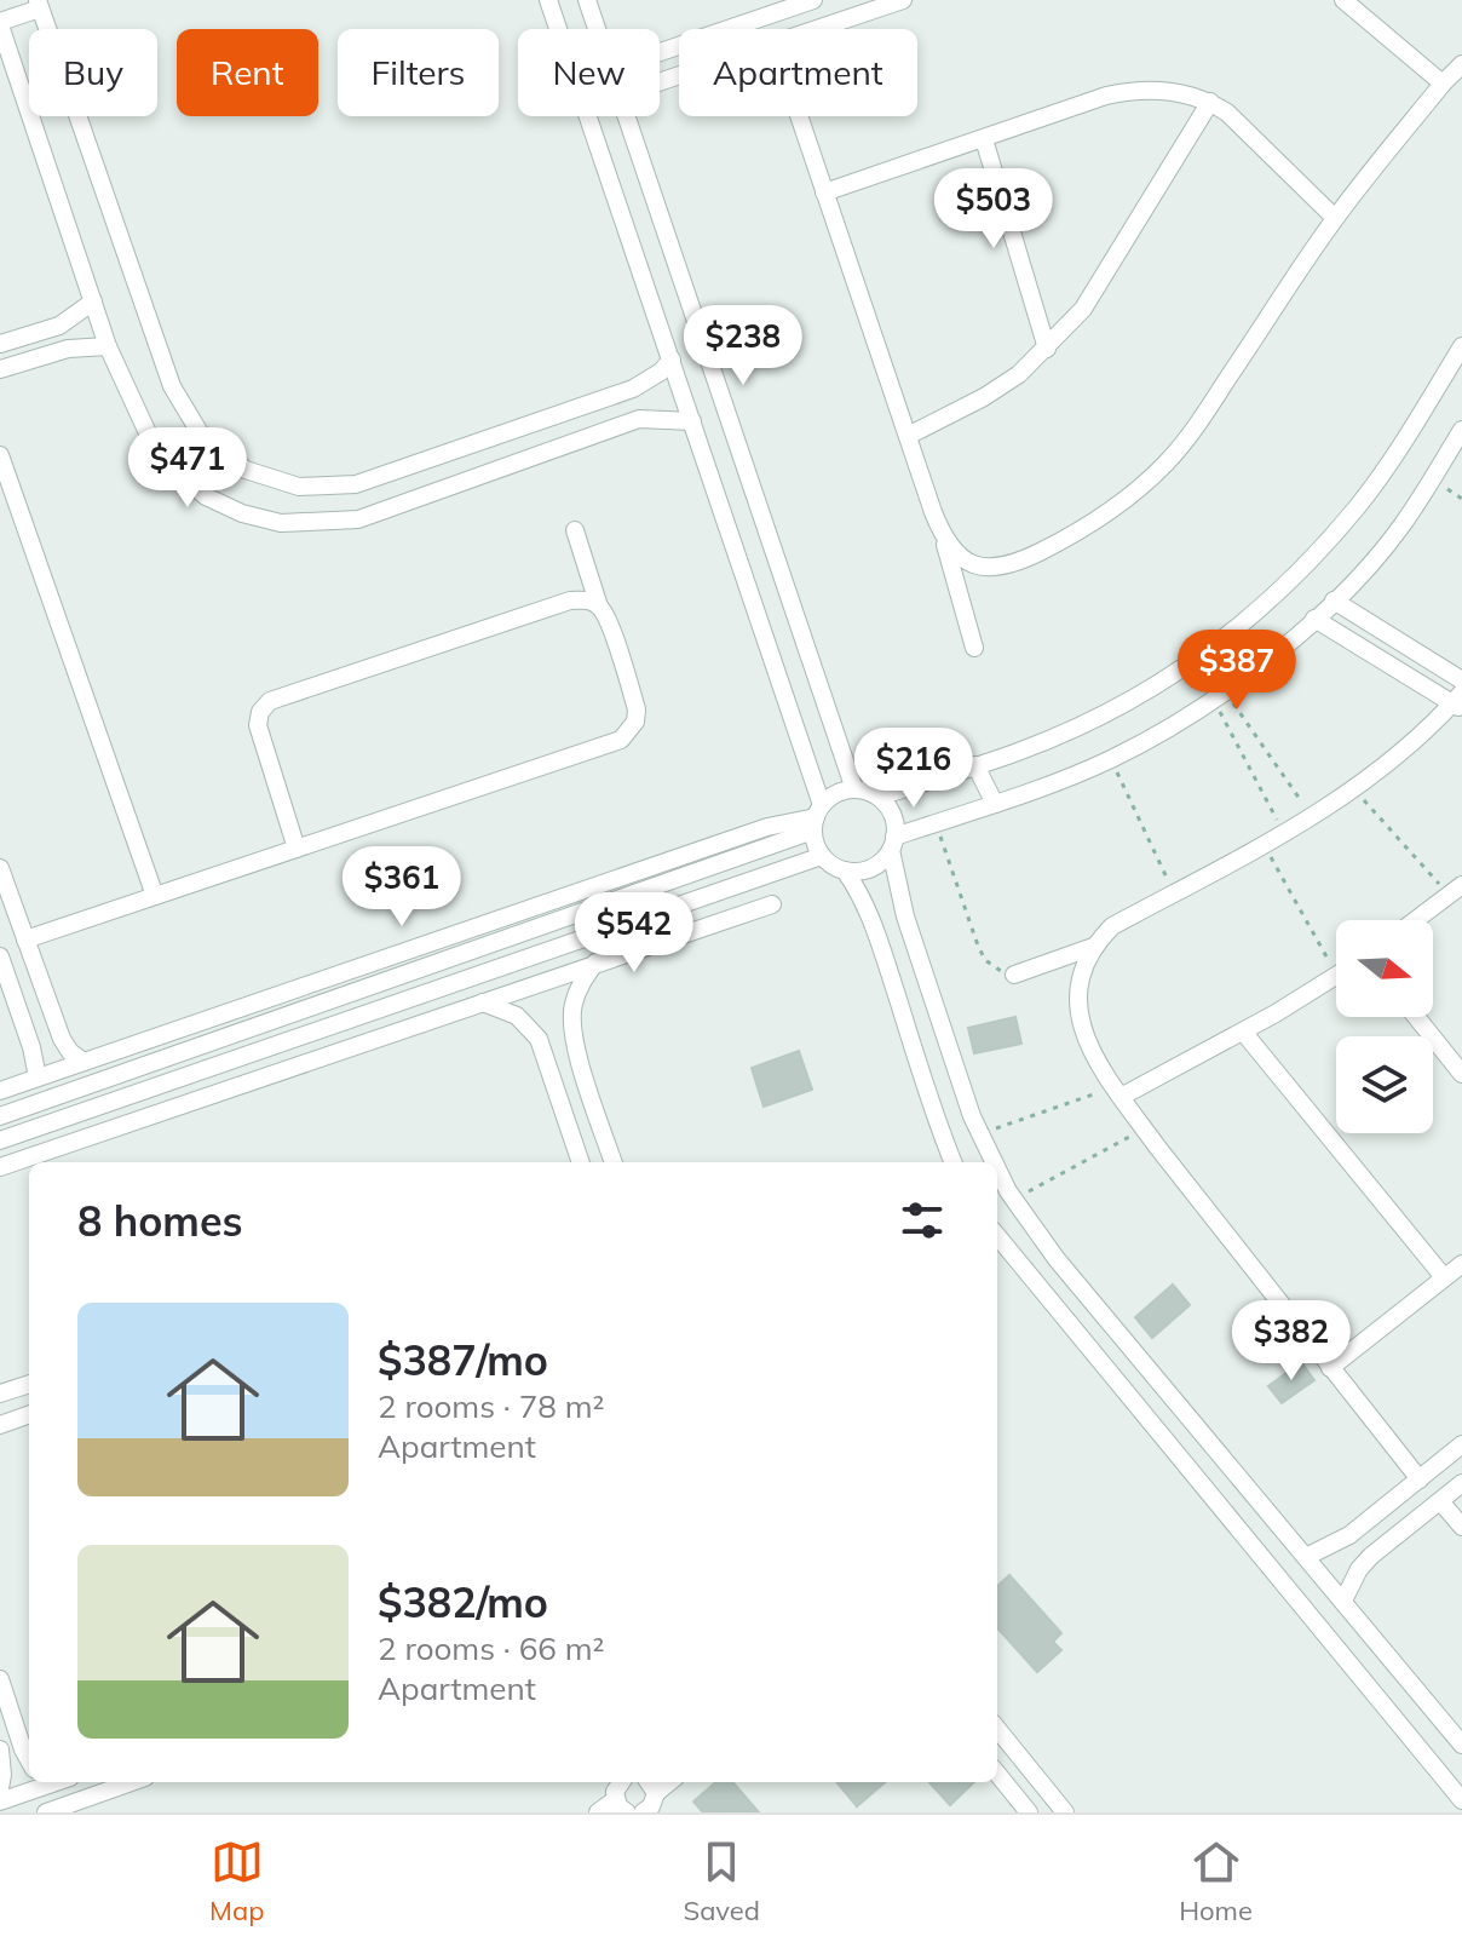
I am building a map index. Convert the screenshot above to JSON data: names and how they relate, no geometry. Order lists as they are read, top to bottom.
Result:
{
  "north": "right",
  "page": {
    "chip": [
      "Buy",
      "Rent",
      "Filters",
      "New",
      "Apartment"
    ],
    "price": [
      "$503",
      "$238",
      "$471",
      "$387",
      "$216",
      "$361",
      "$542",
      "$382"
    ],
    "heading": "8 homes",
    "list": [
      {
        "name": "$387/mo",
        "note": "2 rooms · 78 m² · Apartment"
      },
      {
        "name": "$382/mo",
        "note": "2 rooms · 66 m² · Apartment"
      }
    ],
    "tabs": ["Map", "Saved", "Home"]
  }
}
